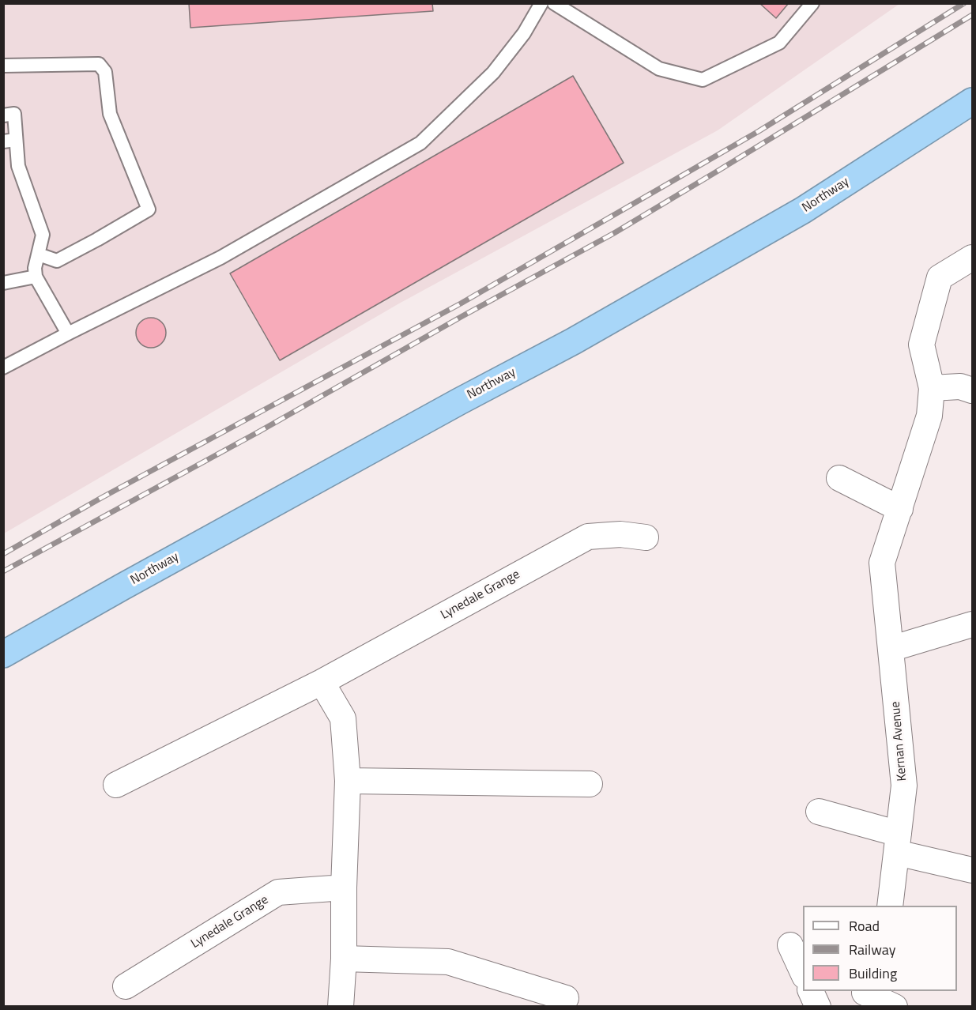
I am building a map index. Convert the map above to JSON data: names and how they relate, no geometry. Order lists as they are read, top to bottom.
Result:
{
  "streets": {
    "highway": ["Northway"],
    "street": ["Lynedale Grange", "Kernan Avenue"]
  },
  "legend": ["Road", "Railway", "Building"]
}
